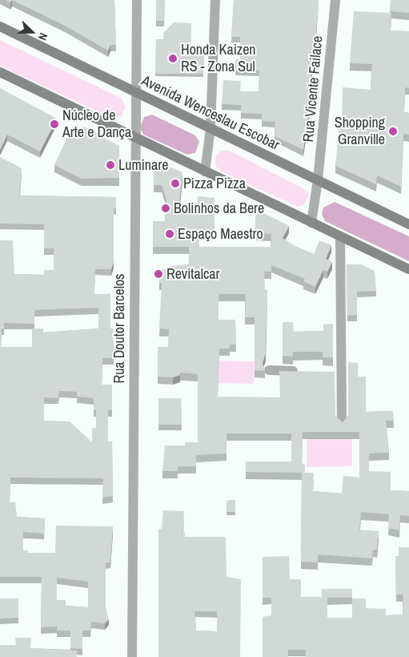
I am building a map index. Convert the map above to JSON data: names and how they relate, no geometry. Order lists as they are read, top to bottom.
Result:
{
  "streets": {
    "main road": ["Avenida Wenceslau Escobar"],
    "street": ["Rua Vicente Failace", "Rua Doutor Barcelos"]
  },
  "crossings": [
    ["Rua Vicente Failace", "Avenida Wenceslau Escobar"],
    ["Avenida Wenceslau Escobar", "Rua Doutor Barcelos"]
  ],
  "places": [
    "Honda Kaizen RS - Zona Sul",
    "Núcleo de Arte e Dança",
    "Shopping Granville",
    "Luminare",
    "Pizza Pizza",
    "Bolinhos da Bere",
    "Espaço Maestro",
    "Revitalcar"
  ],
  "north": "right"
}
